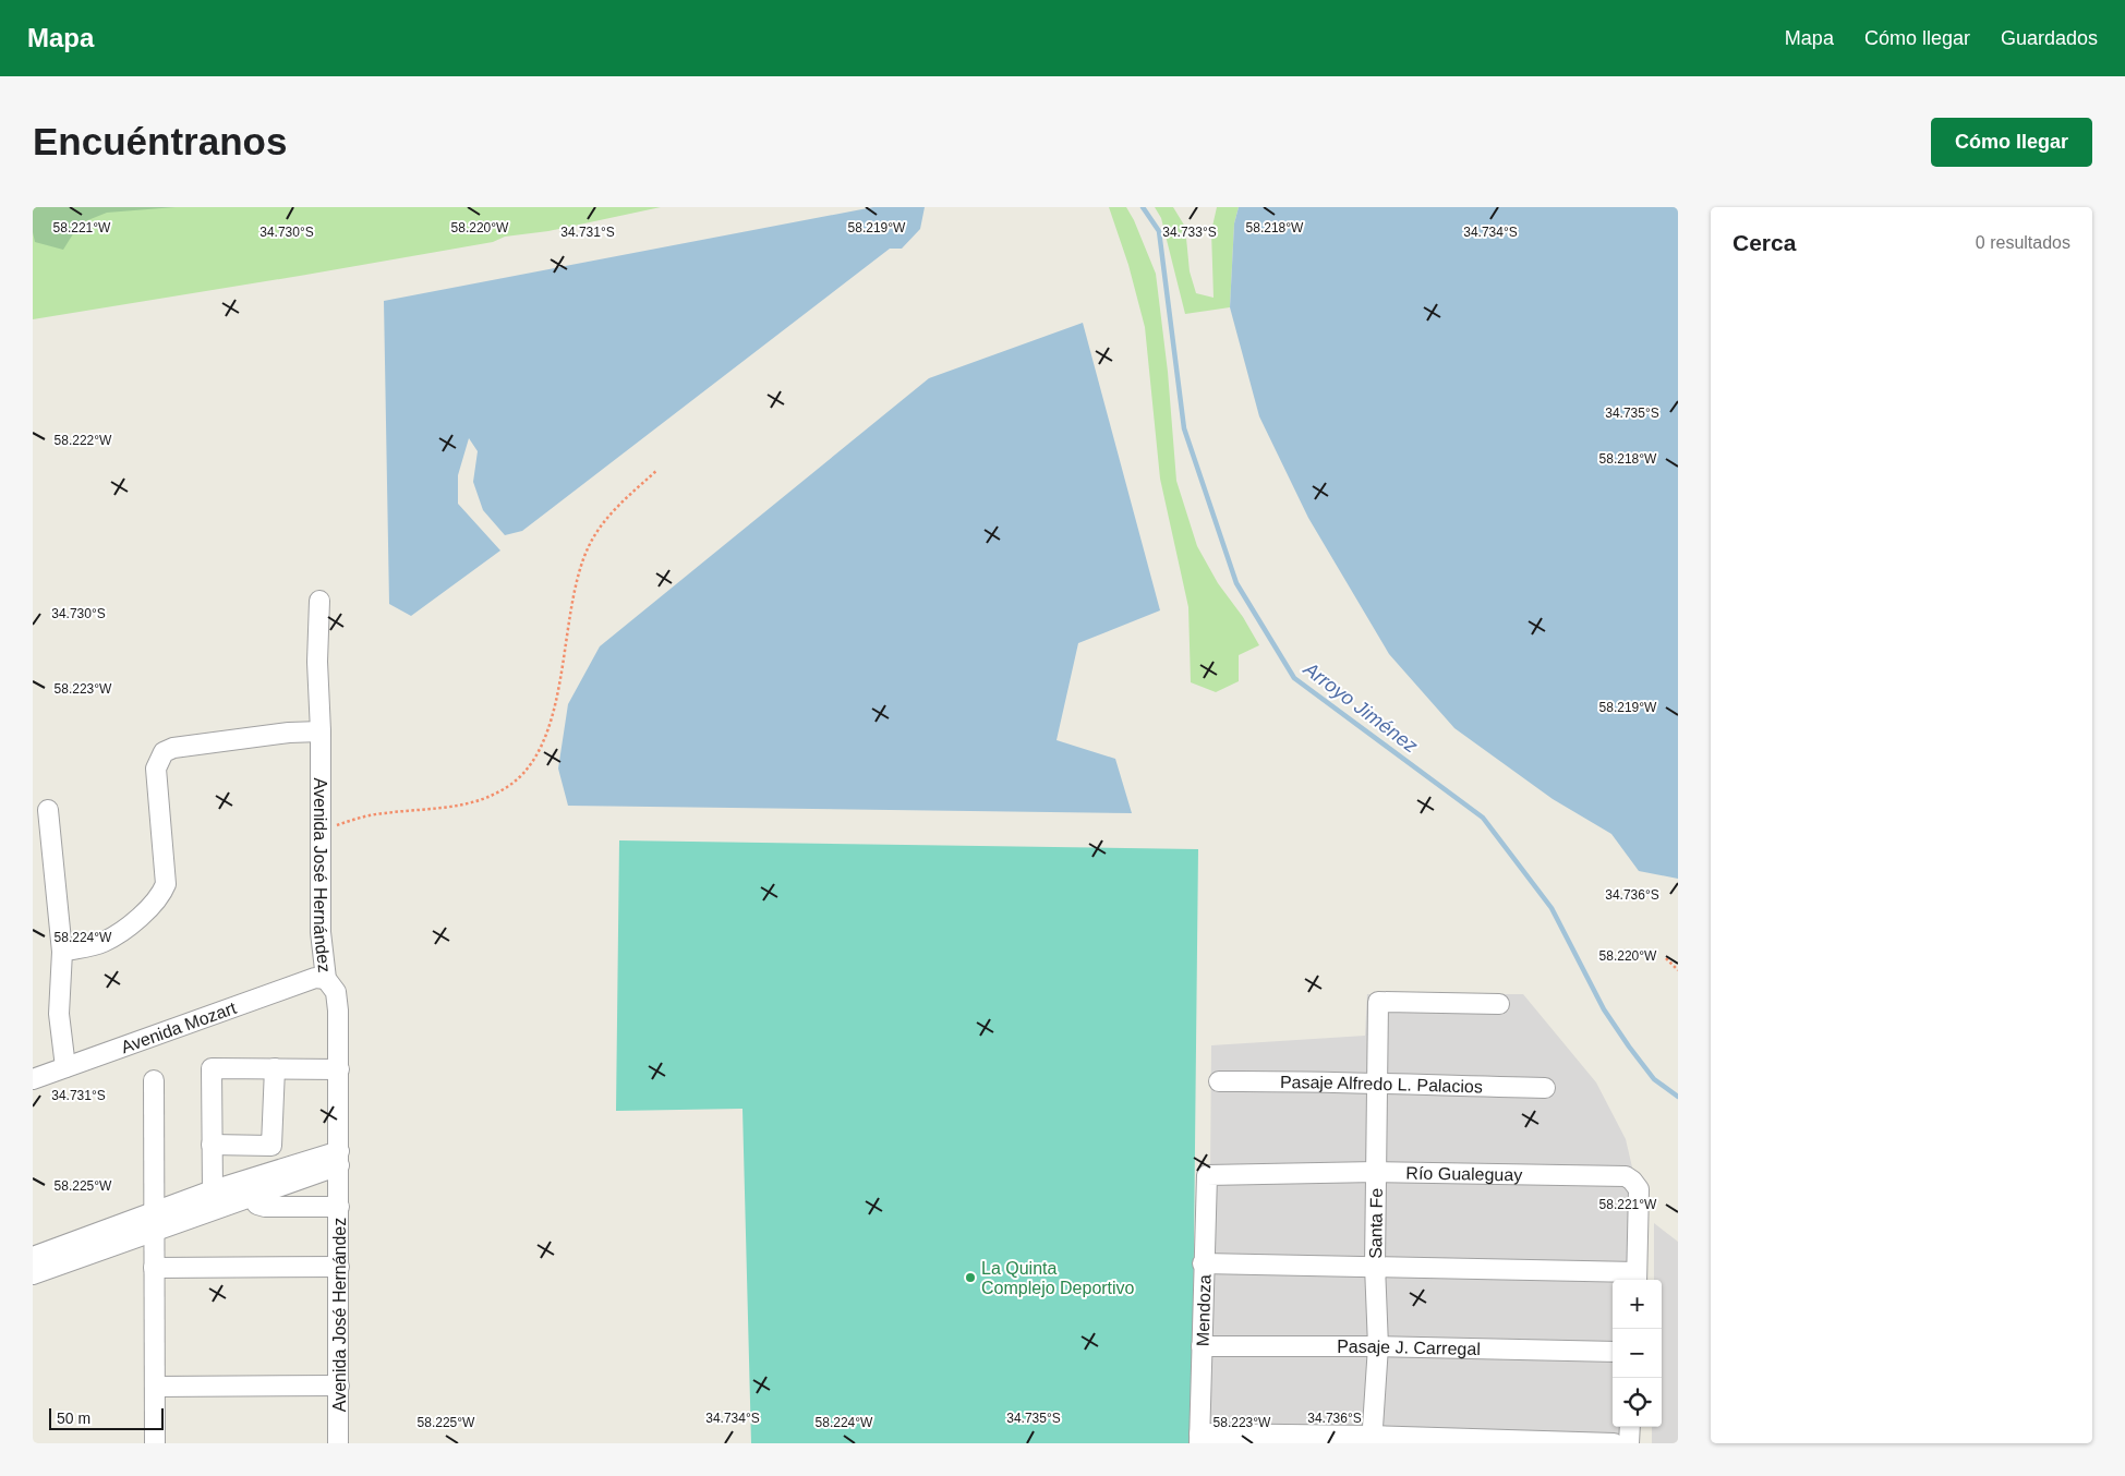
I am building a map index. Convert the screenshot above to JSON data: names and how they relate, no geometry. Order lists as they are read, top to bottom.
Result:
{
  "streets": {
    "street": [
      "Avenida José Hernández",
      "Avenida Mozart",
      "Pasaje Alfredo L. Palacios",
      "Río Gualeguay",
      "Santa Fe",
      "Mendoza",
      "Pasaje J. Carregal"
    ]
  },
  "crossings": [
    ["Avenida José Hernández", "Avenida Mozart"],
    ["Pasaje Alfredo L. Palacios", "Santa Fe"],
    ["Río Gualeguay", "Santa Fe"],
    ["Río Gualeguay", "Mendoza"],
    ["Santa Fe", "Pasaje J. Carregal"],
    ["Mendoza", "Pasaje J. Carregal"]
  ],
  "water": ["Arroyo Jiménez"],
  "places": ["La Quinta Complejo Deportivo"],
  "scale_bar": "50 m",
  "page": {
    "header": "Mapa",
    "nav": ["Mapa", "Cómo llegar", "Guardados"],
    "buttons": "Cómo llegar",
    "title": "Encuéntranos",
    "heading": ["Cerca", "0 resultados"],
    "map_buttons": ["+", "−"],
    "scale": "50 m"
  },
  "coordinates": [
    "58.220°W",
    "58.219°W",
    "58.218°W",
    "58.221°W",
    "34.730°S",
    "34.731°S",
    "34.733°S",
    "34.734°S",
    "34.735°S",
    "58.222°W",
    "58.223°W",
    "34.736°S",
    "58.224°W",
    "58.225°W"
  ]
}
